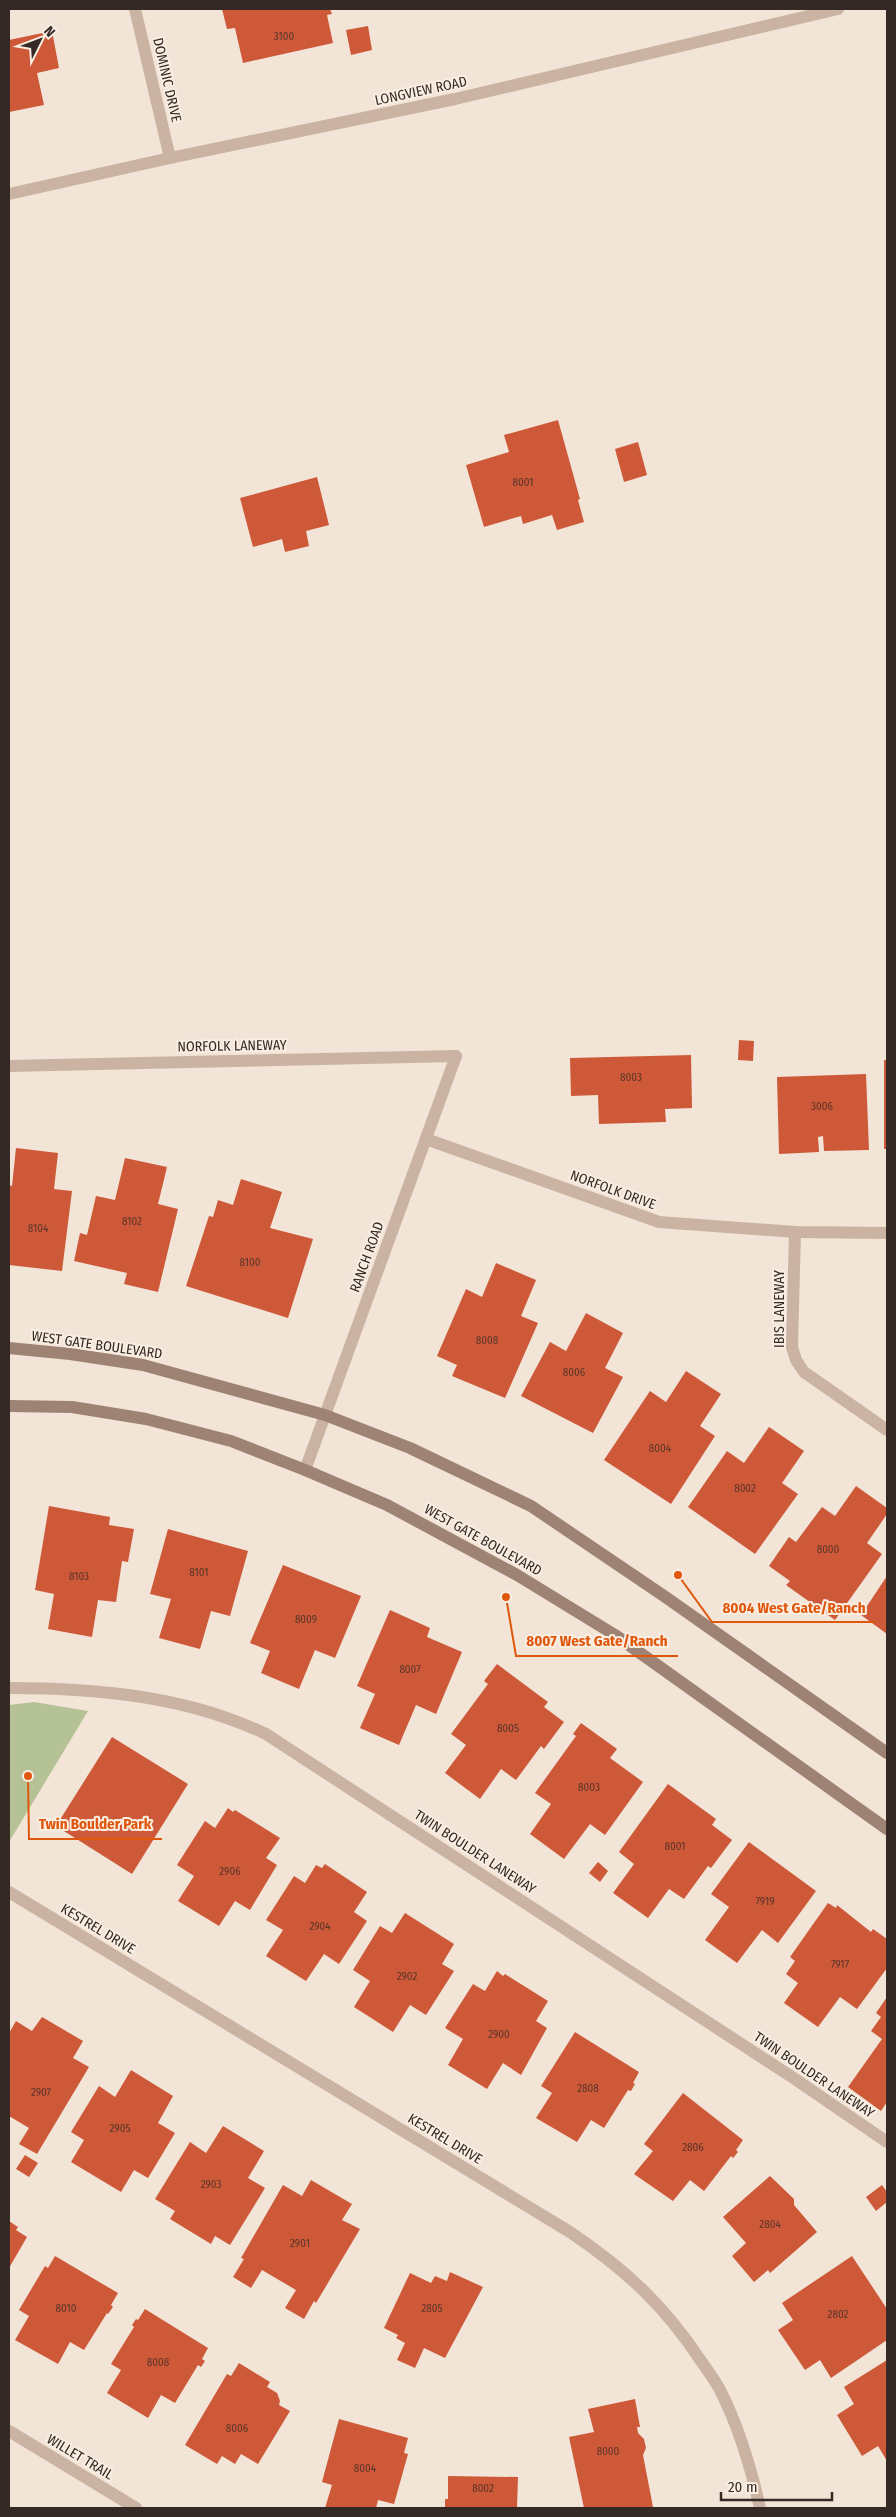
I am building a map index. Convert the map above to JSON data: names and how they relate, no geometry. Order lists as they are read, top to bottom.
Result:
{
  "streets": {
    "main road": ["WEST GATE BOULEVARD"],
    "street": [
      "DOMINIC DRIVE",
      "LONGVIEW ROAD",
      "NORFOLK LANEWAY",
      "NORFOLK DRIVE",
      "RANCH ROAD",
      "IBIS LANEWAY",
      "TWIN BOULDER LANEWAY",
      "KESTREL DRIVE",
      "WILLET TRAIL"
    ]
  },
  "crossings": [
    ["DOMINIC DRIVE", "LONGVIEW ROAD"],
    ["NORFOLK LANEWAY", "RANCH ROAD"],
    ["NORFOLK DRIVE", "RANCH ROAD"],
    ["NORFOLK DRIVE", "IBIS LANEWAY"],
    ["RANCH ROAD", "WEST GATE BOULEVARD"]
  ],
  "places": ["8004 West Gate/Ranch", "8007 West Gate/Ranch", "Twin Boulder Park"],
  "house_numbers": [
    "3100",
    "8001",
    "8003",
    "3006",
    "8102",
    "8104",
    "8100",
    "8008",
    "8006",
    "8004",
    "8002",
    "8000",
    "8101",
    "8103",
    "8009",
    "8007",
    "8005",
    "8003",
    "8001",
    "2906",
    "7919",
    "2904",
    "7917",
    "2902",
    "2900",
    "2808",
    "2907",
    "2905",
    "2806",
    "2903",
    "2804",
    "2901",
    "8010",
    "2805",
    "2802",
    "8008",
    "8006",
    "8000",
    "8004",
    "8002"
  ],
  "scale_bar": "20 m",
  "north": "top right"
}
